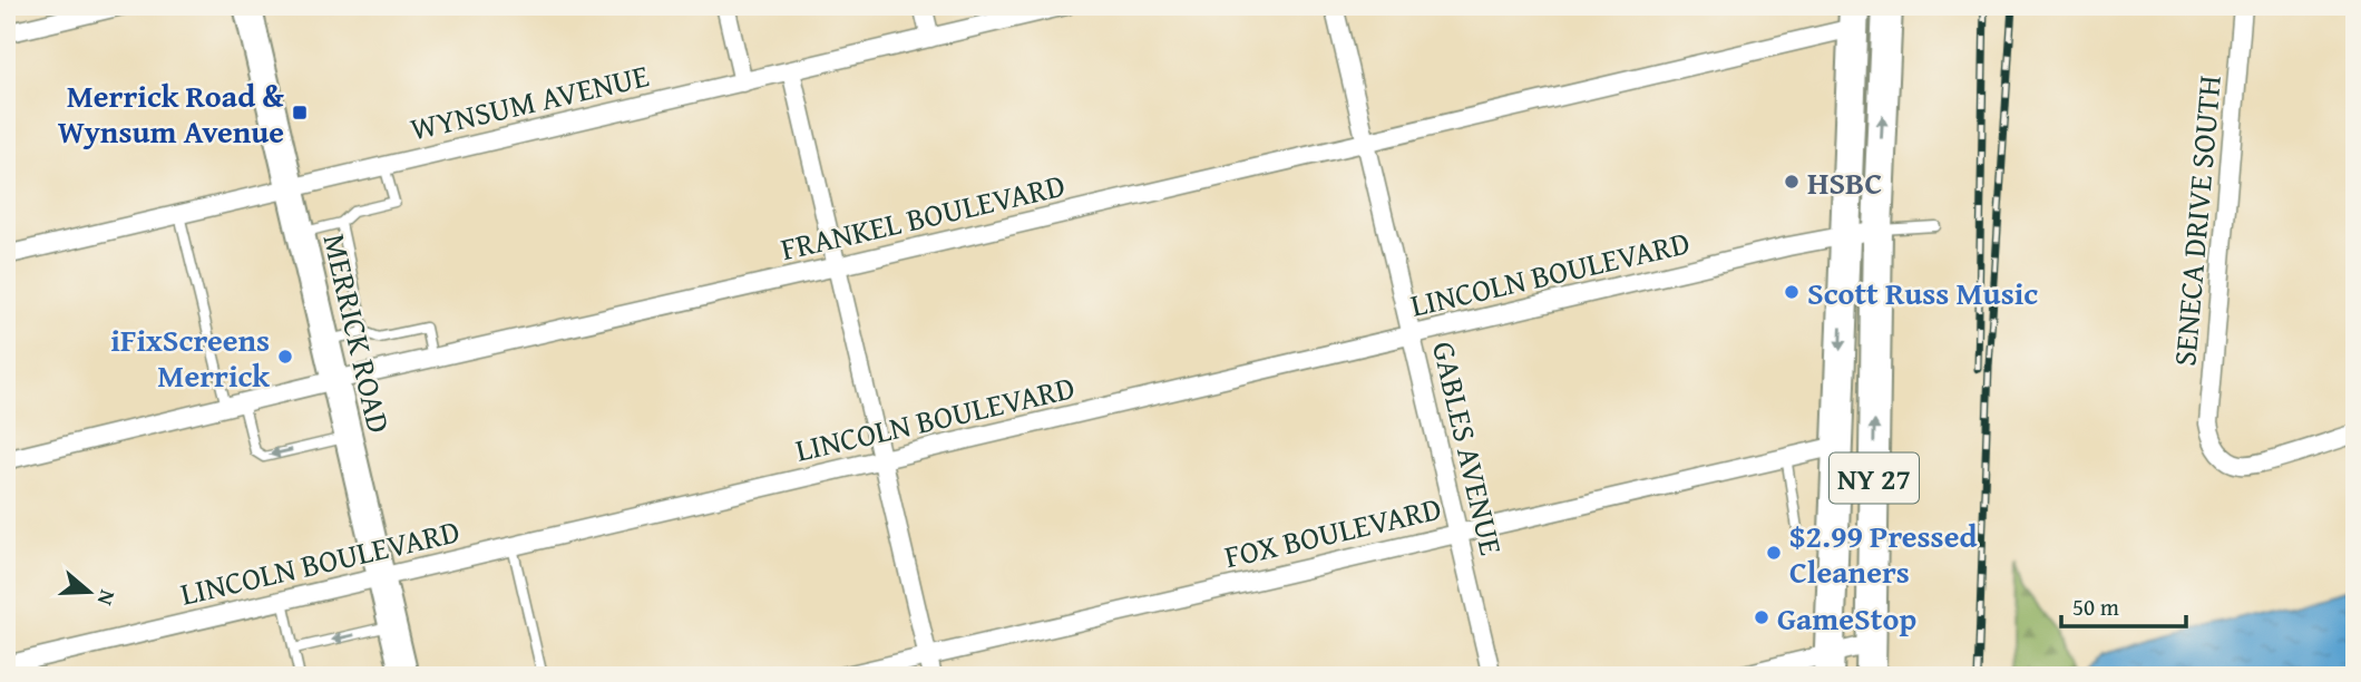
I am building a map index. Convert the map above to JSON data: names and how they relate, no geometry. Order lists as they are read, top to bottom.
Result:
{
  "streets": {
    "highway": ["NY 27"],
    "main road": ["MERRICK ROAD"],
    "street": [
      "WYNSUM AVENUE",
      "FRANKEL BOULEVARD",
      "SENECA DRIVE SOUTH",
      "LINCOLN BOULEVARD",
      "GABLES AVENUE",
      "FOX BOULEVARD"
    ]
  },
  "crossings": [
    ["WYNSUM AVENUE", "MERRICK ROAD"],
    ["FRANKEL BOULEVARD", "MERRICK ROAD"],
    ["FRANKEL BOULEVARD", "GABLES AVENUE"],
    ["FRANKEL BOULEVARD", "NY 27"],
    ["LINCOLN BOULEVARD", "MERRICK ROAD"],
    ["LINCOLN BOULEVARD", "GABLES AVENUE"],
    ["LINCOLN BOULEVARD", "NY 27"],
    ["GABLES AVENUE", "FOX BOULEVARD"],
    ["NY 27", "FOX BOULEVARD"]
  ],
  "places": {
    "transit": ["Merrick Road & Wynsum Avenue"],
    "other": [
      "HSBC",
      "Scott Russ Music",
      "iFixScreens Merrick",
      "$2.99 Pressed Cleaners",
      "GameStop"
    ]
  },
  "scale_bar": "50 m",
  "north": "right"
}
